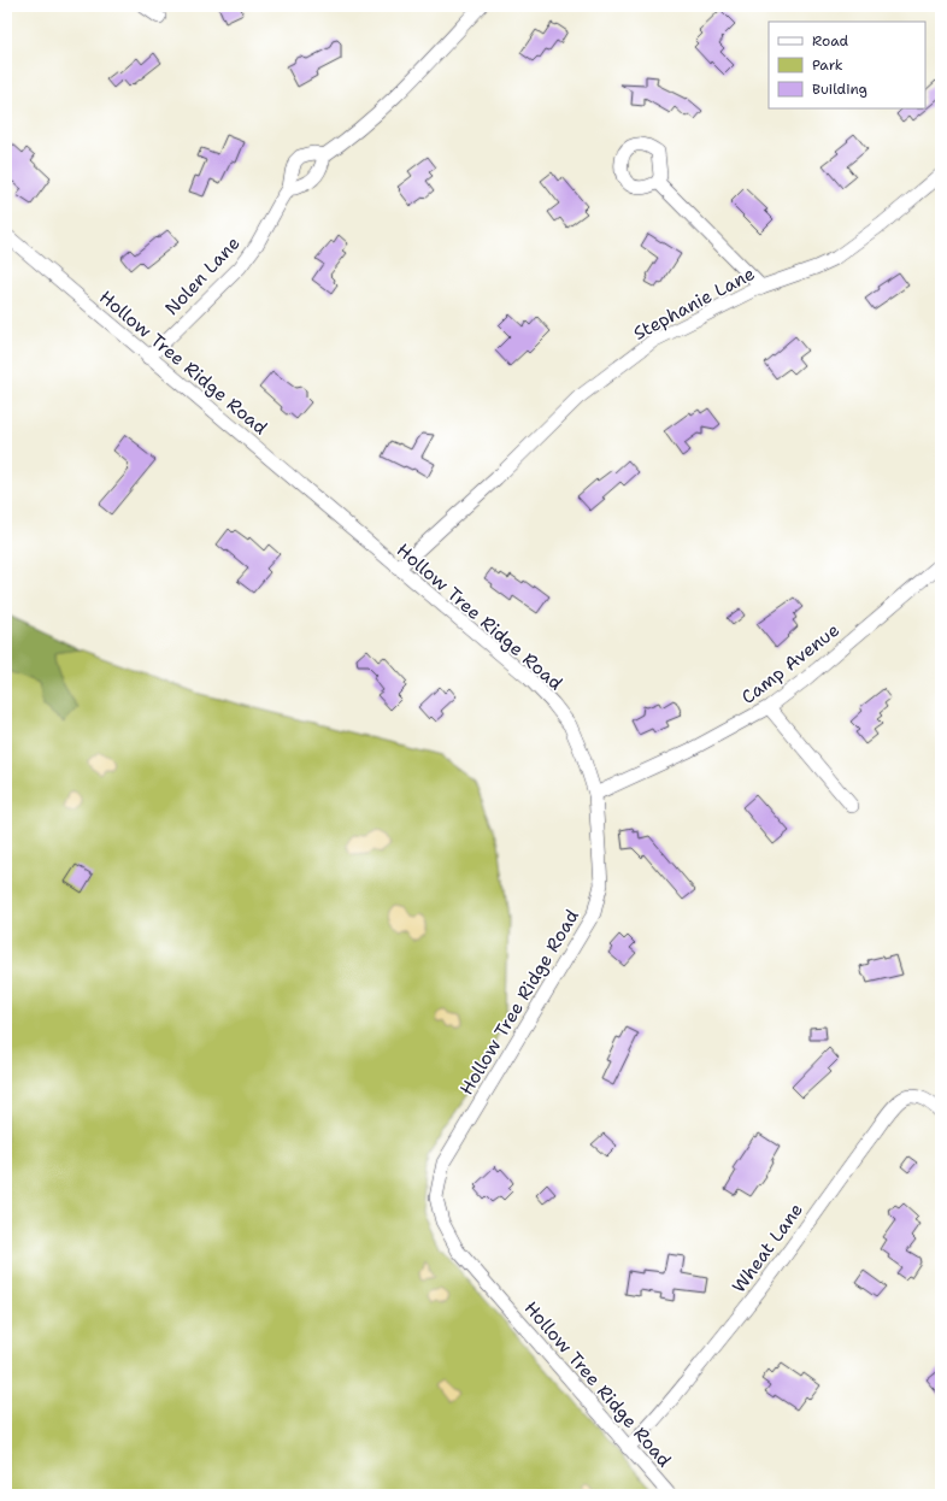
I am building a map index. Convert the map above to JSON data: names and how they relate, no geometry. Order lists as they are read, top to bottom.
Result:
{
  "streets": {
    "street": [
      "Nolen Lane",
      "Stephanie Lane",
      "Hollow Tree Ridge Road",
      "Camp Avenue",
      "Wheat Lane"
    ]
  },
  "crossings": [
    ["Nolen Lane", "Hollow Tree Ridge Road"],
    ["Stephanie Lane", "Hollow Tree Ridge Road"],
    ["Hollow Tree Ridge Road", "Camp Avenue"],
    ["Hollow Tree Ridge Road", "Wheat Lane"]
  ],
  "legend": ["Road", "Park", "Building"]
}
